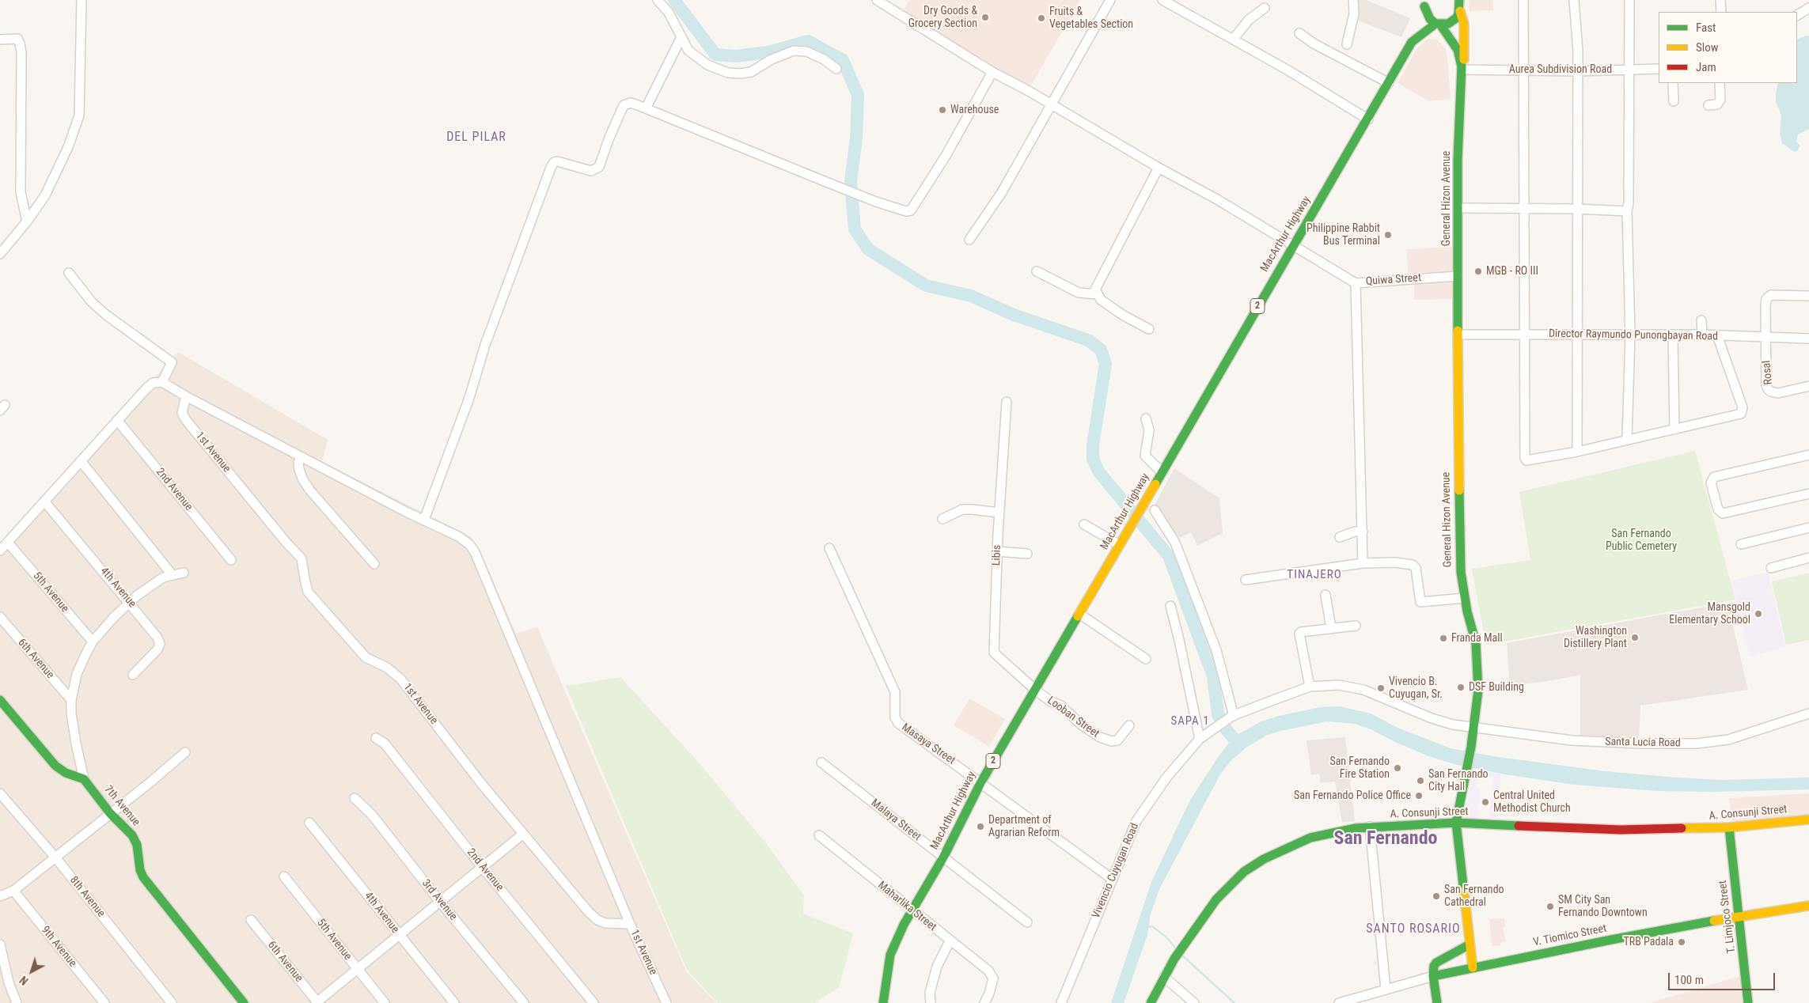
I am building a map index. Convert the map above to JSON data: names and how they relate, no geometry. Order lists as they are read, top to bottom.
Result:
{
  "streets": {
    "main road": [
      "General Hizon Avenue",
      "MacArthur Highway",
      "2",
      "7th Avenue",
      "A. Consunji Street",
      "T. Limjoco Street",
      "V. Tiomico Street"
    ],
    "street": [
      "Aurea Subdivision Road",
      "Quiwa Street",
      "Director Raymundo Punongbayan Road",
      "Rosal",
      "1st Avenue",
      "2nd Avenue",
      "Libis",
      "4th Avenue",
      "5th Avenue",
      "6th Avenue",
      "Looban Street",
      "Santa Lucia Road",
      "Masaya Street",
      "Malaya Street",
      "Vivencio Cuyugan Road",
      "8th Avenue",
      "3rd Avenue",
      "Maharlika Street",
      "9th Avenue"
    ]
  },
  "crossings": [
    ["Aurea Subdivision Road", "General Hizon Avenue"],
    ["General Hizon Avenue", "MacArthur Highway"],
    ["General Hizon Avenue", "Quiwa Street"],
    ["General Hizon Avenue", "Director Raymundo Punongbayan Road"],
    ["General Hizon Avenue", "Santa Lucia Road"],
    ["General Hizon Avenue", "A. Consunji Street"],
    ["General Hizon Avenue", "Vivencio Cuyugan Road"],
    ["General Hizon Avenue", "V. Tiomico Street"],
    ["MacArthur Highway", "Quiwa Street"],
    ["MacArthur Highway", "Libis"],
    ["MacArthur Highway", "Looban Street"],
    ["MacArthur Highway", "Masaya Street"],
    ["MacArthur Highway", "Malaya Street"],
    ["MacArthur Highway", "Maharlika Street"],
    ["Director Raymundo Punongbayan Road", "Rosal"],
    ["Libis", "Looban Street"],
    ["Santa Lucia Road", "Vivencio Cuyugan Road"],
    ["Masaya Street", "Vivencio Cuyugan Road"],
    ["A. Consunji Street", "T. Limjoco Street"],
    ["T. Limjoco Street", "V. Tiomico Street"]
  ],
  "districts": [
    "DEL PILAR",
    "TINAJERO",
    "SAPA 1",
    "San Fernando",
    "SANTO ROSARIO"
  ],
  "parks": ["San Fernando Public Cemetery"],
  "places": [
    "Dry Goods & Grocery Section",
    "Fruits & Vegetables Section",
    "Warehouse",
    "Philippine Rabbit Bus Terminal",
    "MGB - RO III",
    "Mansgold Elementary School",
    "Washington Distillery Plant",
    "Franda Mall",
    "DSF Building",
    "Vivencio B. Cuyugan, Sr.",
    "San Fernando Fire Station",
    "San Fernando City Hall",
    "San Fernando Police Office",
    "Central United Methodist Church",
    "Department of Agrarian Reform",
    "San Fernando Cathedral",
    "SM City San Fernando Downtown",
    "TRB Padala"
  ],
  "legend": ["Fast", "Slow", "Jam"],
  "scale_bar": "100 m",
  "north": "bottom left"
}
